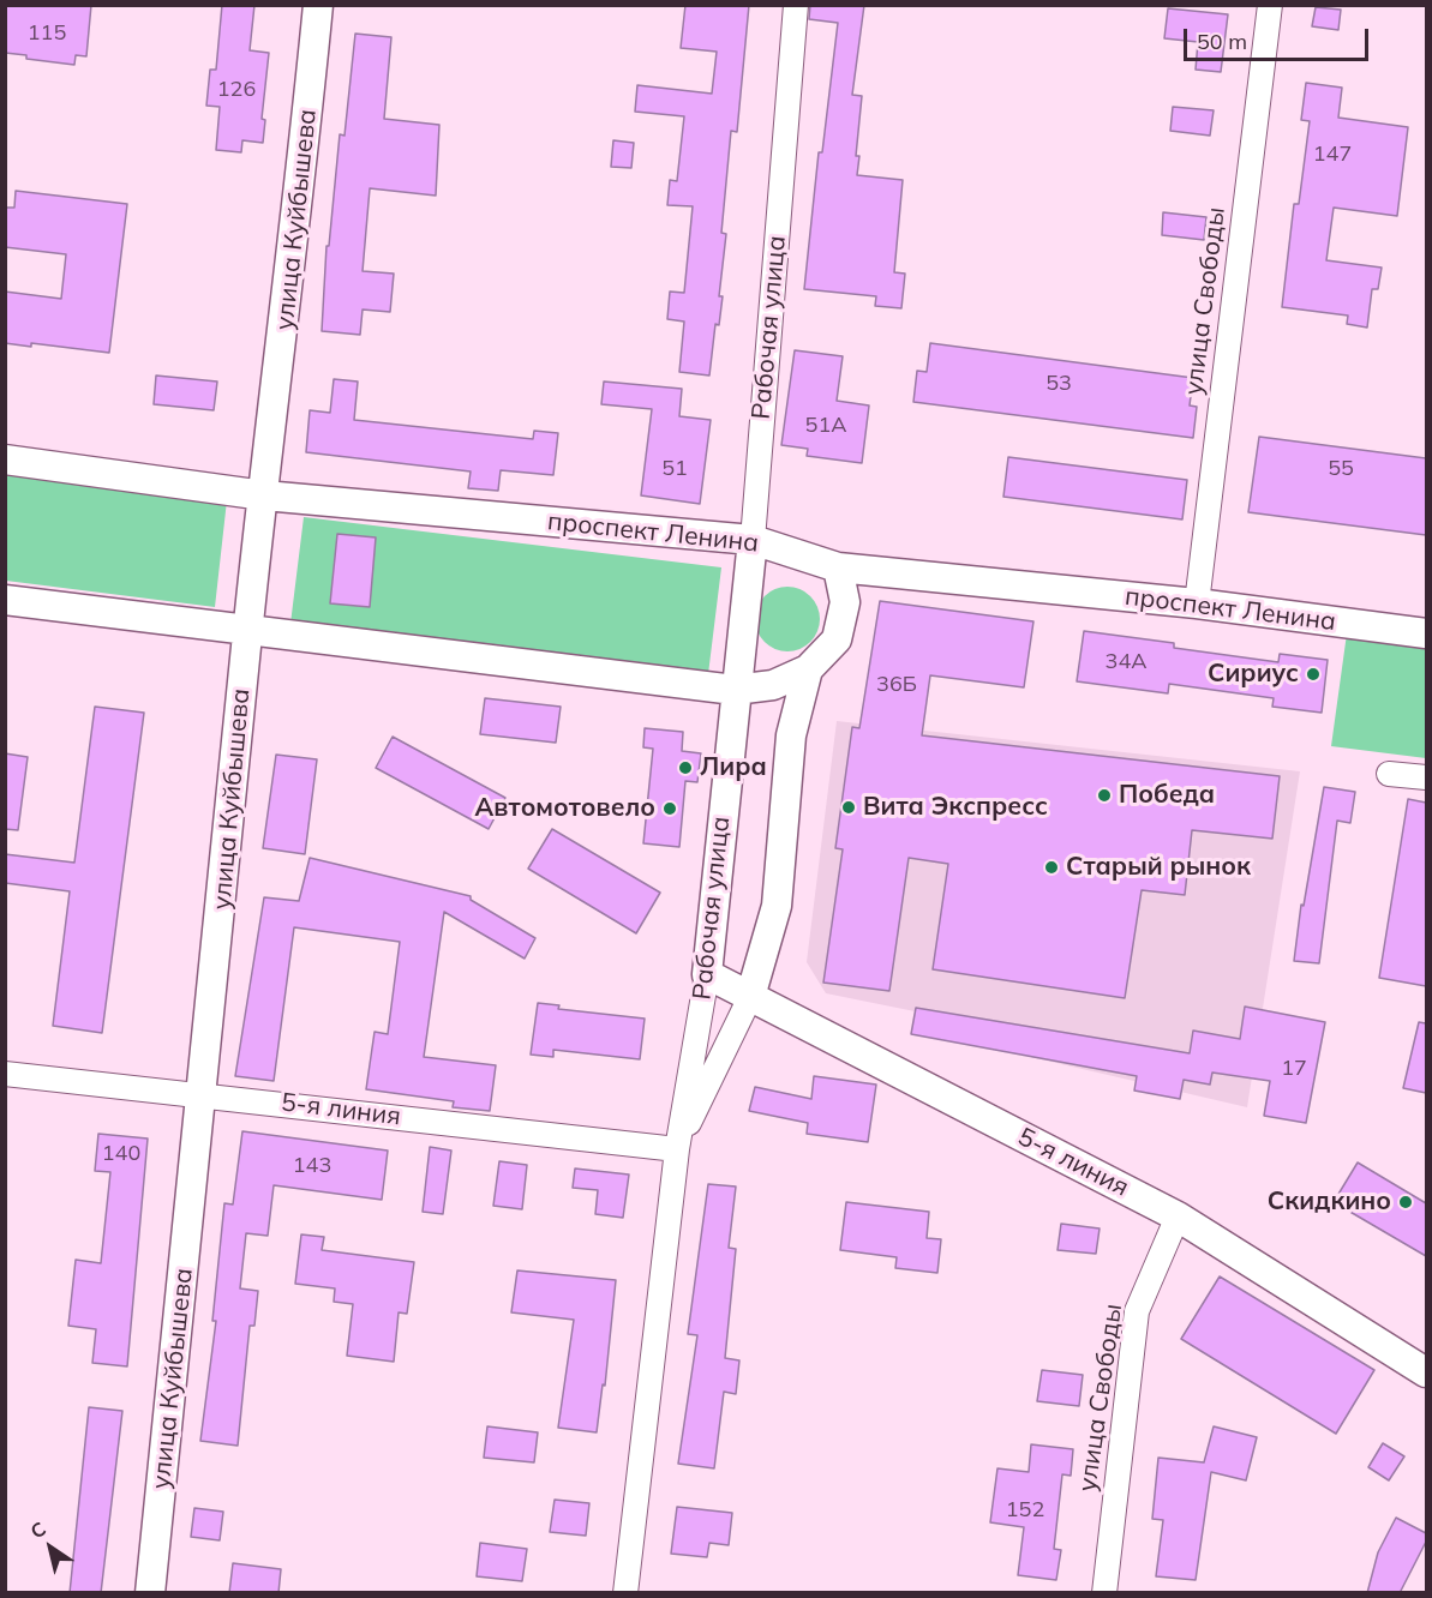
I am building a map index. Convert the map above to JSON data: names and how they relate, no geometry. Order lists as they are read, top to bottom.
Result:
{
  "streets": {
    "street": [
      "улица Куйбышева",
      "улица Свободы",
      "Рабочая улица",
      "проспект Ленина",
      "5-я линия"
    ]
  },
  "crossings": [
    ["улица Куйбышева", "проспект Ленина"],
    ["улица Куйбышева", "5-я линия"],
    ["улица Свободы", "проспект Ленина"],
    ["улица Свободы", "5-я линия"],
    ["Рабочая улица", "проспект Ленина"],
    ["Рабочая улица", "5-я линия"]
  ],
  "places": [
    "Сириус",
    "Лира",
    "Победа",
    "Вита Экспресс",
    "Автомотовело",
    "Старый рынок",
    "Скидкино"
  ],
  "house_numbers": [
    "115",
    "126",
    "147",
    "53",
    "51А",
    "51",
    "55",
    "34А",
    "36Б",
    "17",
    "140",
    "143",
    "152"
  ],
  "scale_bar": "50 m",
  "north": "top left"
}
